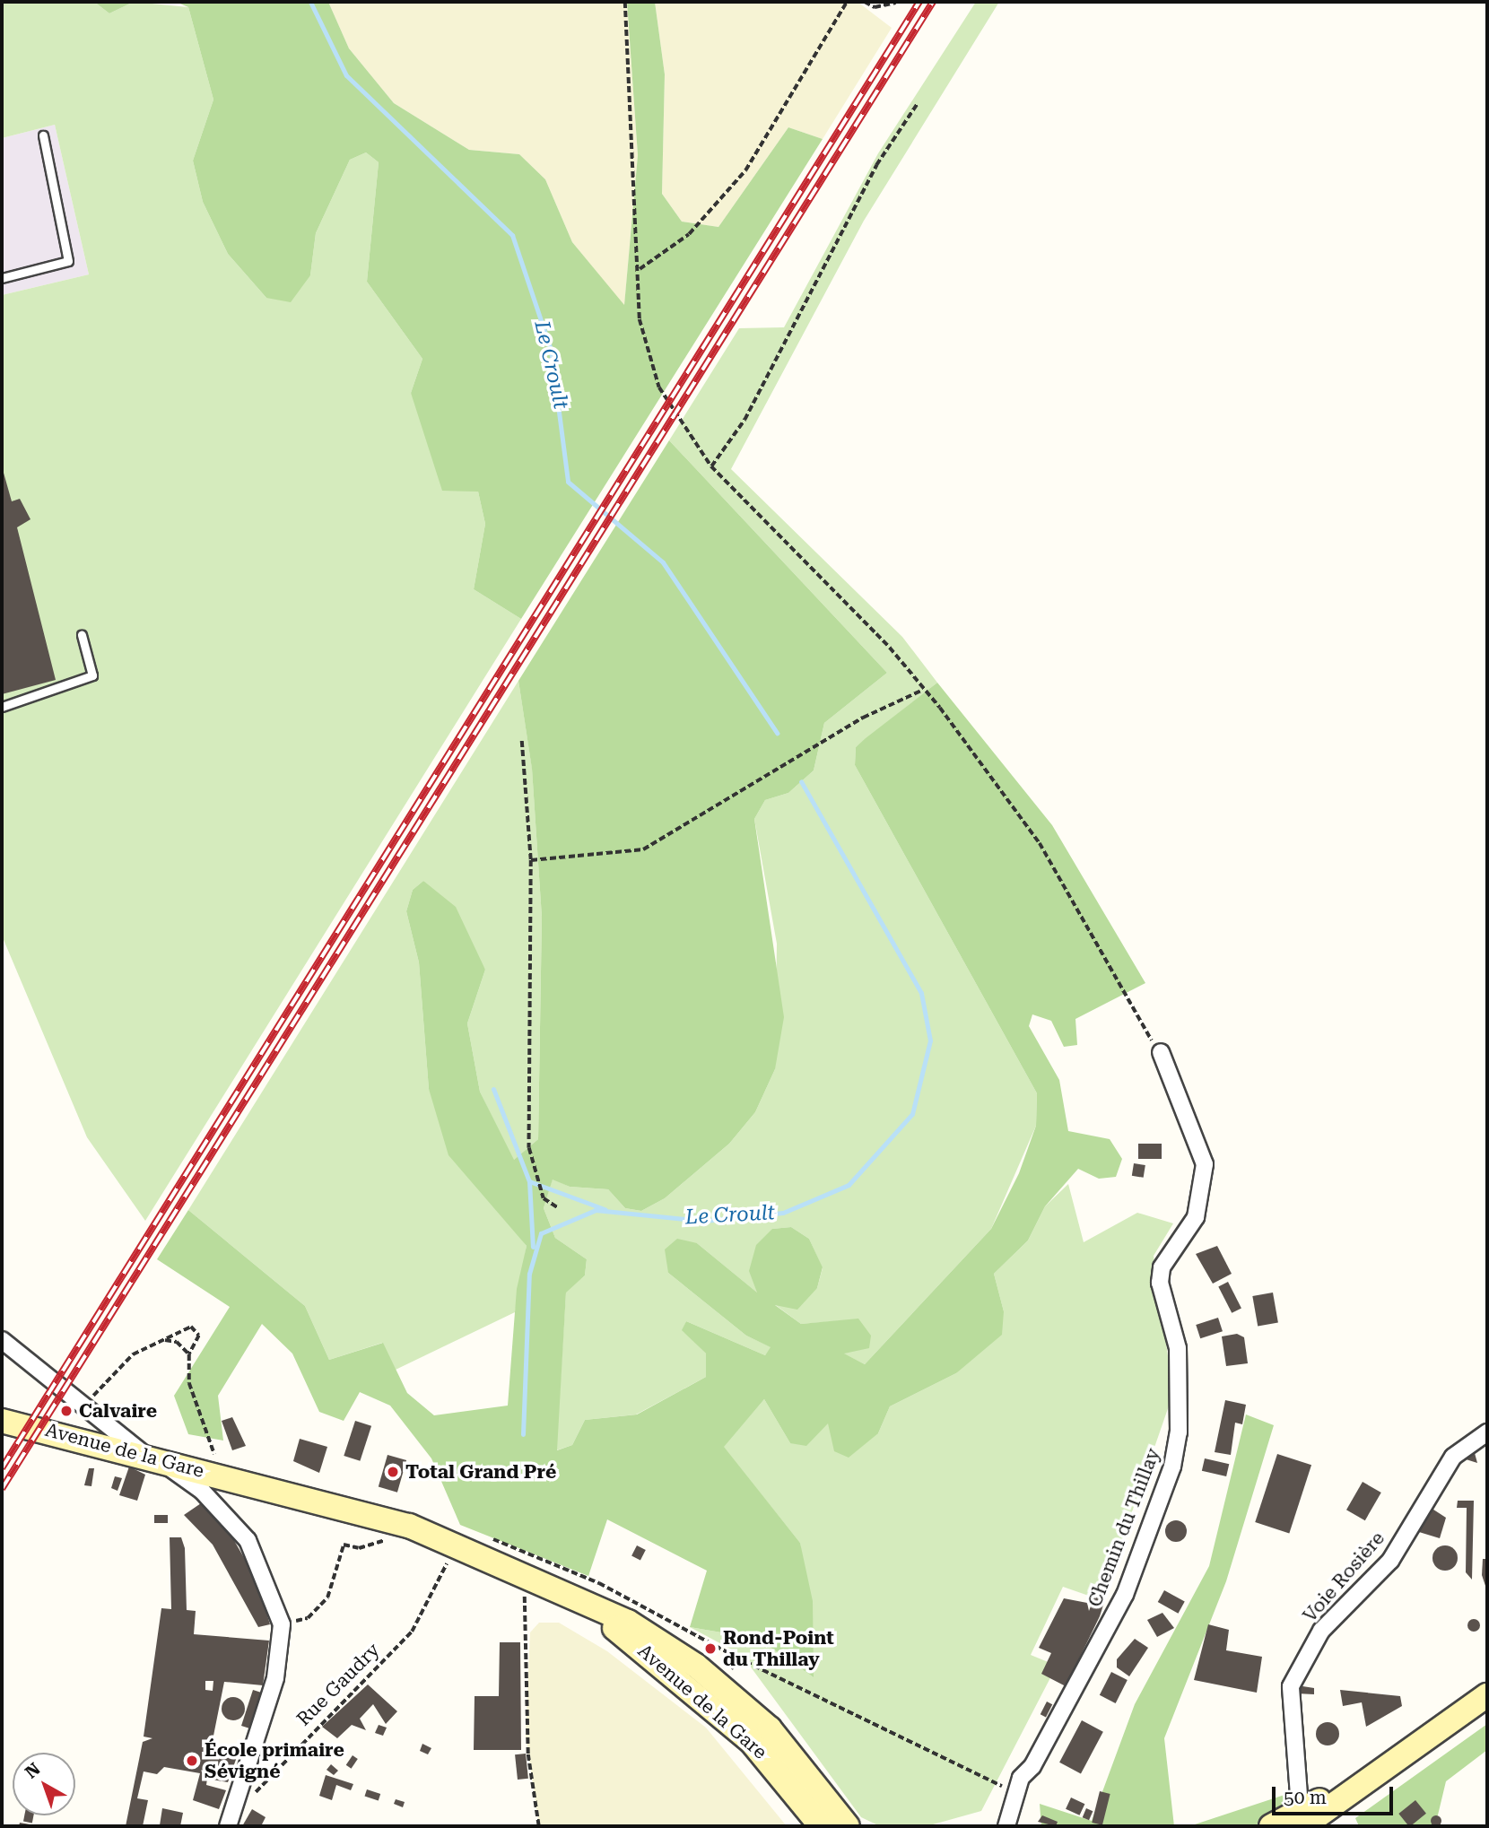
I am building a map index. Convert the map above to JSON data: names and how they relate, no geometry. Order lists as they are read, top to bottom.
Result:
{
  "streets": {
    "main road": ["Avenue de la Gare"],
    "street": ["Chemin du Thillay", "Voie Rosière"],
    "path": ["Rue Gaudry"]
  },
  "water": ["Le Croult"],
  "places": [
    "Calvaire",
    "Total Grand Pré",
    "Rond-Point du Thillay",
    "École primaire Sévigné"
  ],
  "scale_bar": "50 m",
  "north": "top left"
}
